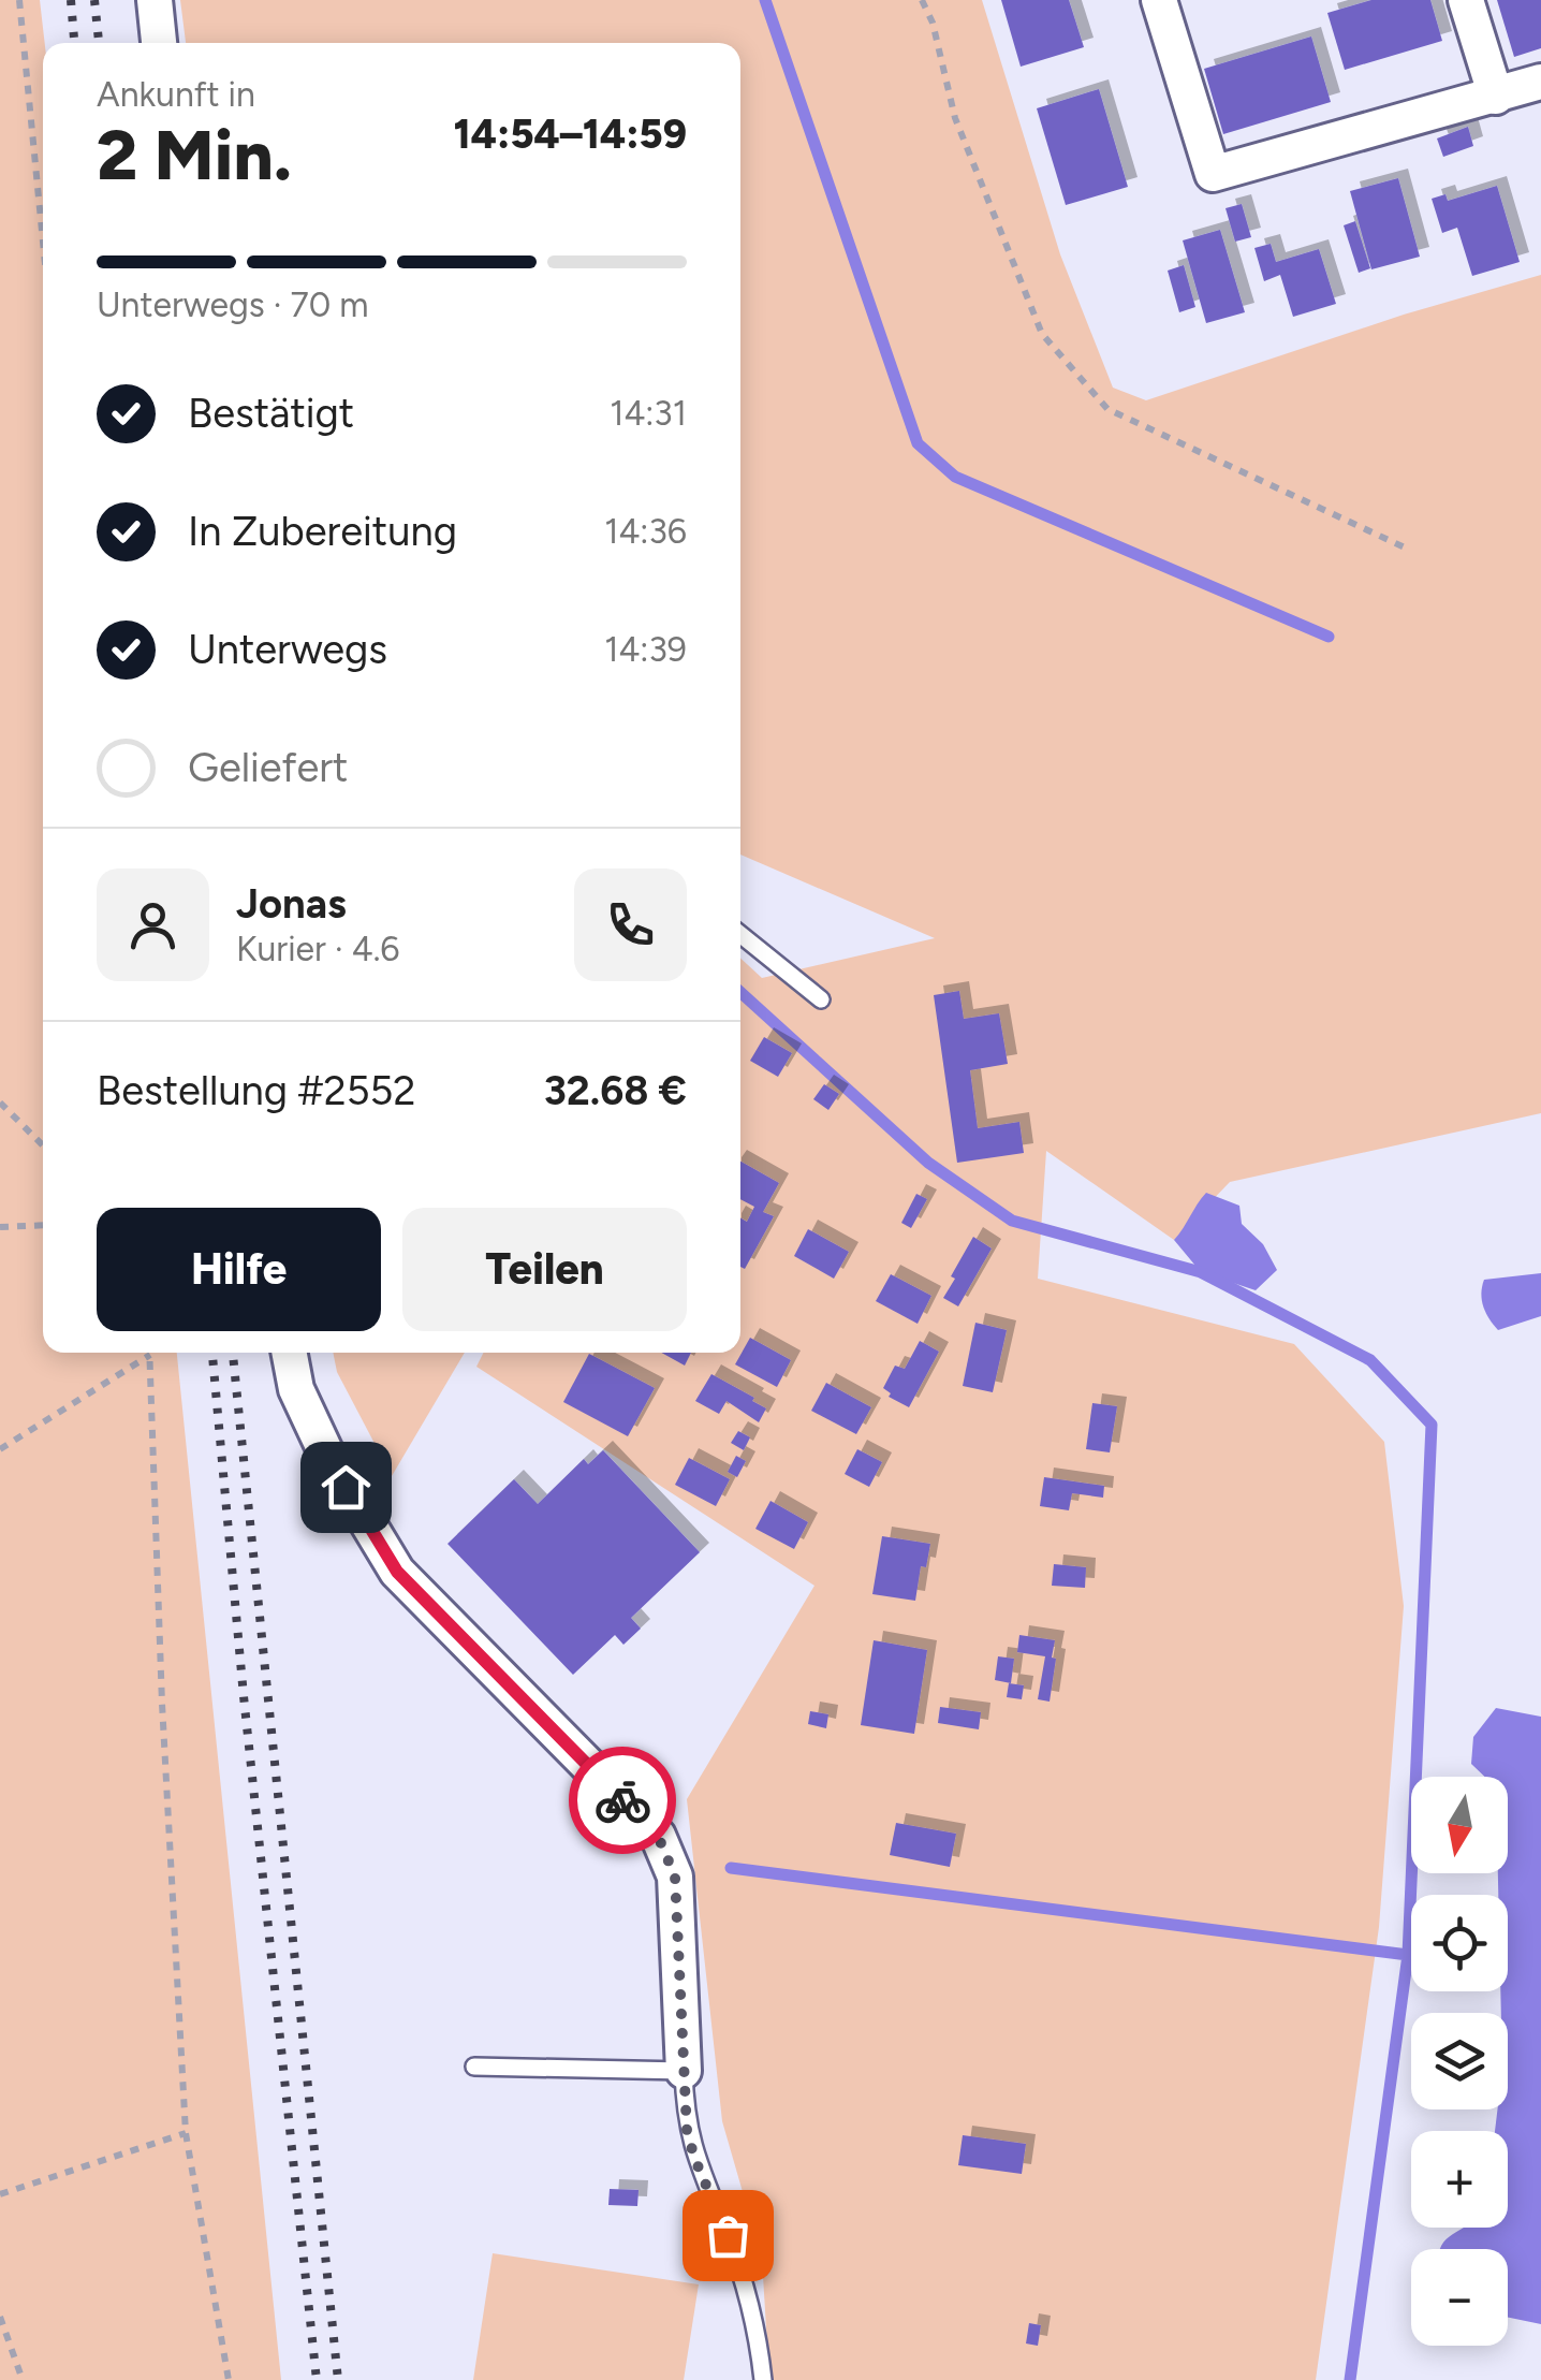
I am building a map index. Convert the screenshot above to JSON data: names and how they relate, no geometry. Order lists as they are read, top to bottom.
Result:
{
  "north": "bottom",
  "page": {
    "heading": ["2 Min.", "Ankunft in", "14:54–14:59"],
    "panel": [
      "Jonas",
      "Kurier · 4.6",
      "Bestellung #2552",
      "32.68 €"
    ],
    "bar": "Unterwegs · 70 m",
    "list": [
      ["Bestätigt", "14:31"],
      ["In Zubereitung", "14:36"],
      ["Unterwegs", "14:39"],
      "Geliefert"
    ],
    "buttons": ["Hilfe", "Teilen"],
    "map_buttons": ["+", "−"]
  }
}
